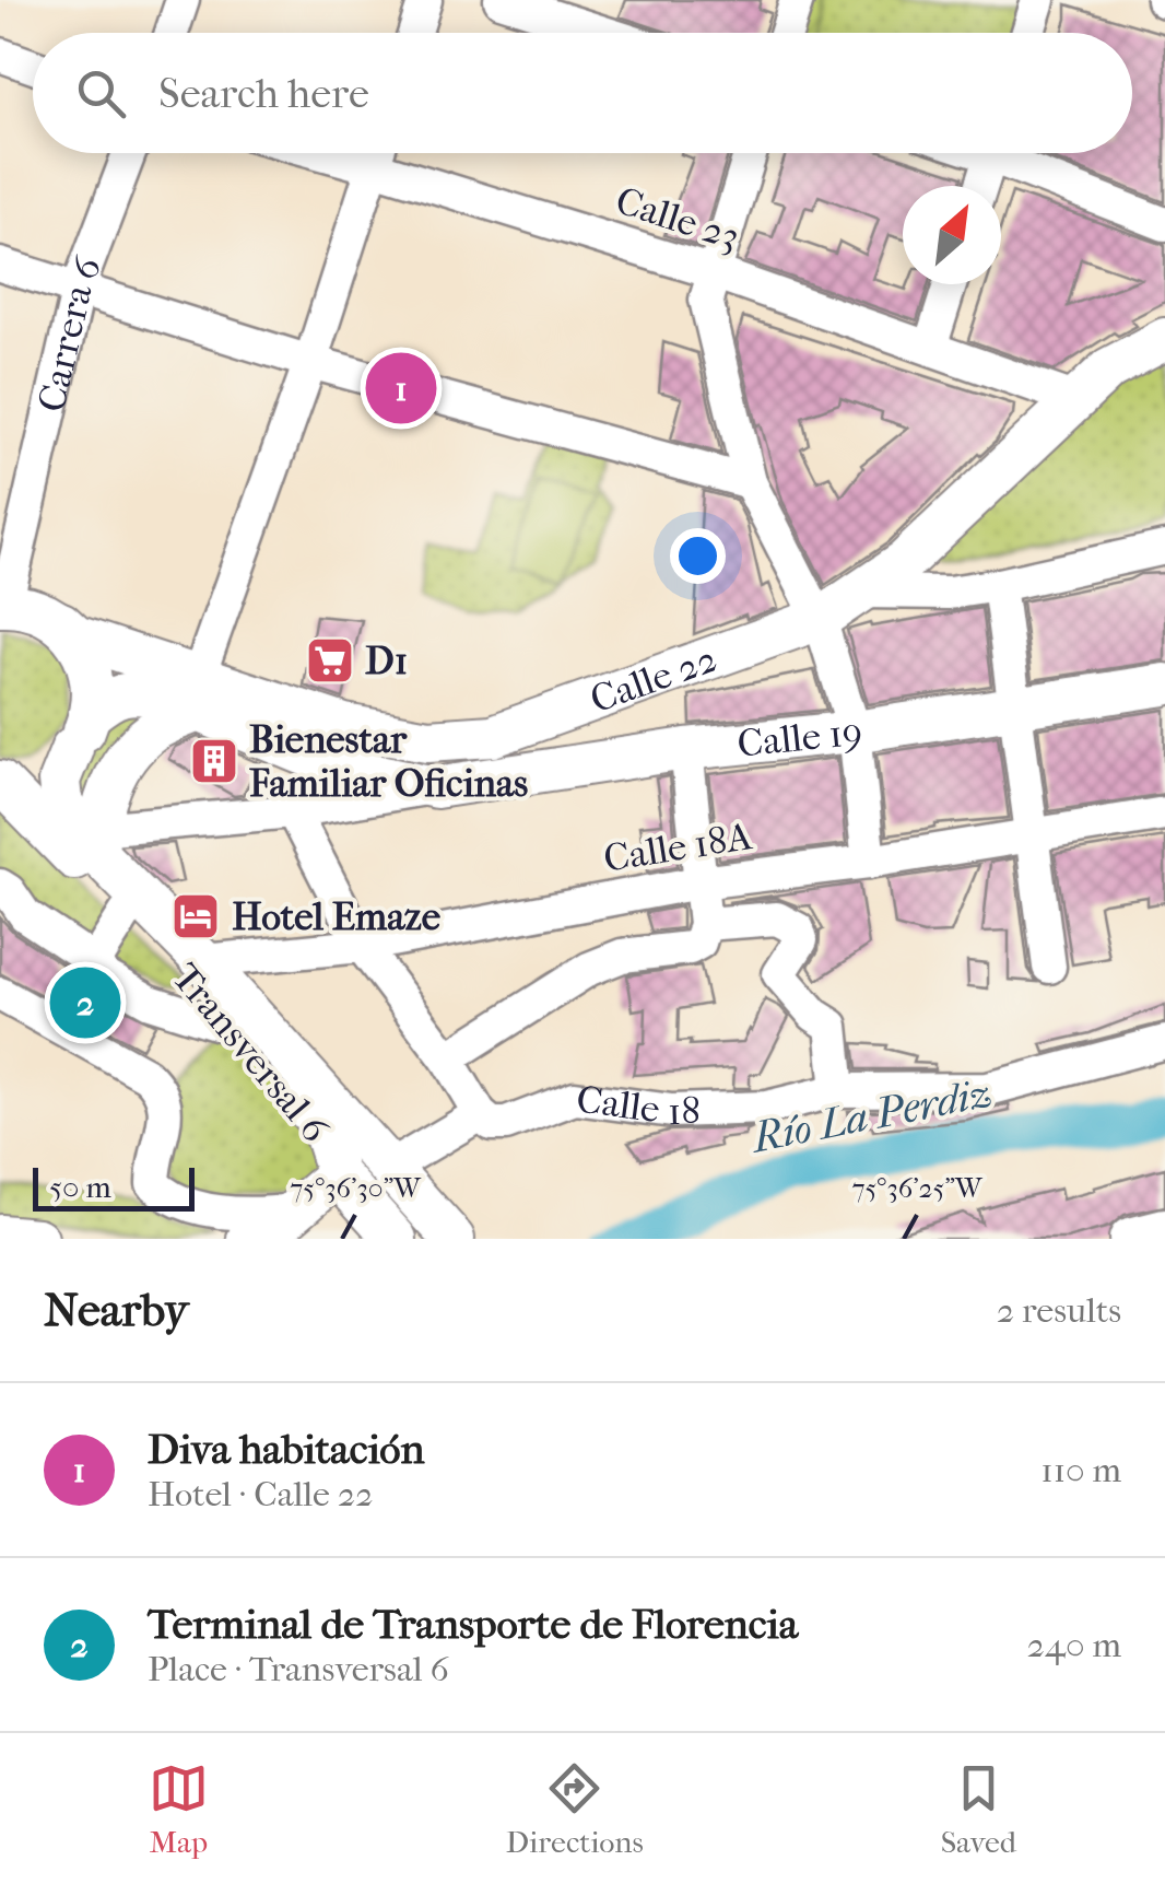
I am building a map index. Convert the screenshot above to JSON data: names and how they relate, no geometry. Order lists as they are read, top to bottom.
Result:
{
  "streets": {
    "main road": ["Calle 22", "Calle 19", "Transversal 6"],
    "street": [
      "Calle 23",
      "Carrera 6",
      "Calle 18A",
      "Calle 18"
    ]
  },
  "crossings": [
    ["Calle 23", "Calle 22"],
    ["Carrera 6", "Calle 22"],
    ["Calle 22", "Calle 19"],
    ["Calle 22", "Transversal 6"],
    ["Calle 19", "Transversal 6"],
    ["Calle 18A", "Transversal 6"]
  ],
  "water": ["Río La Perdiz"],
  "places": {
    "supermarket": ["D1"],
    "building": ["Bienestar Familiar Oficinas"],
    "hotel": ["Hotel Emaze"]
  },
  "scale_bar": "50 m",
  "north": "top right",
  "page": {
    "search": "Search here",
    "pins": ["1", "2"],
    "scale": "50 m",
    "heading": ["Nearby", "2 results"],
    "list": [
      {
        "mark": "1",
        "name": "Diva habitación",
        "note": "Hotel · Calle 22",
        "value": "110 m"
      },
      {
        "mark": "2",
        "name": "Terminal de Transporte de Florencia",
        "note": "Place · Transversal 6",
        "value": "240 m"
      }
    ],
    "nav": ["Map", "Directions", "Saved"]
  },
  "coordinates": ["75°36'30\"W", "75°36'25\"W"]
}
